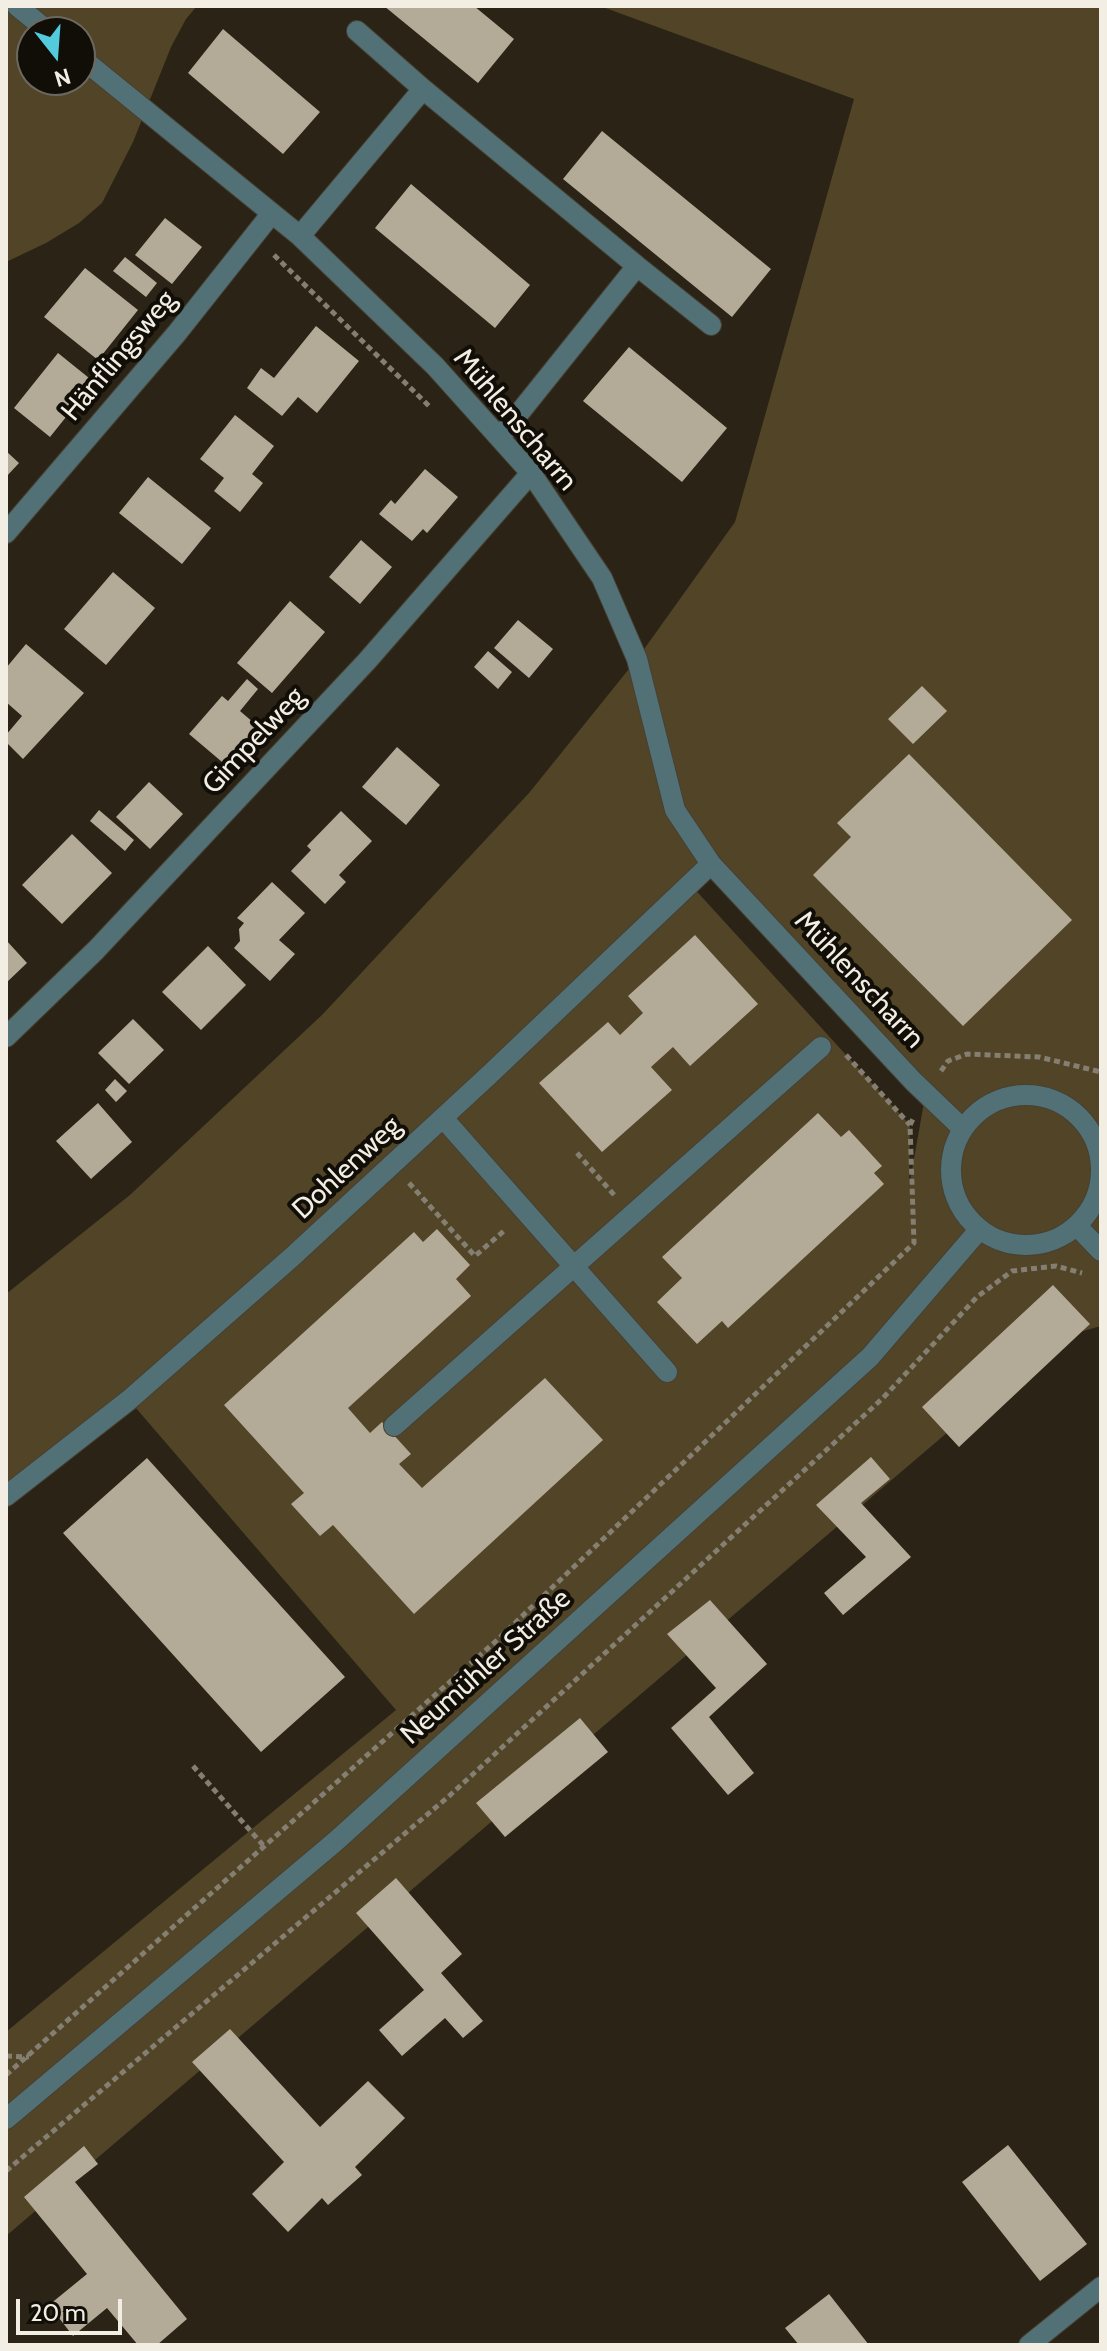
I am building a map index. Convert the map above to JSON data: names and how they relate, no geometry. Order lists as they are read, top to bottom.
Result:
{
  "streets": {
    "street": [
      "Hänflingsweg",
      "Mühlenscharrn",
      "Gimpelweg",
      "Dohlenweg",
      "Neumühler Straße"
    ]
  },
  "crossings": [
    ["Hänflingsweg", "Mühlenscharrn"],
    ["Mühlenscharrn", "Gimpelweg"],
    ["Mühlenscharrn", "Dohlenweg"],
    ["Mühlenscharrn", "Neumühler Straße"]
  ],
  "scale_bar": "20 m",
  "north": "bottom"
}
